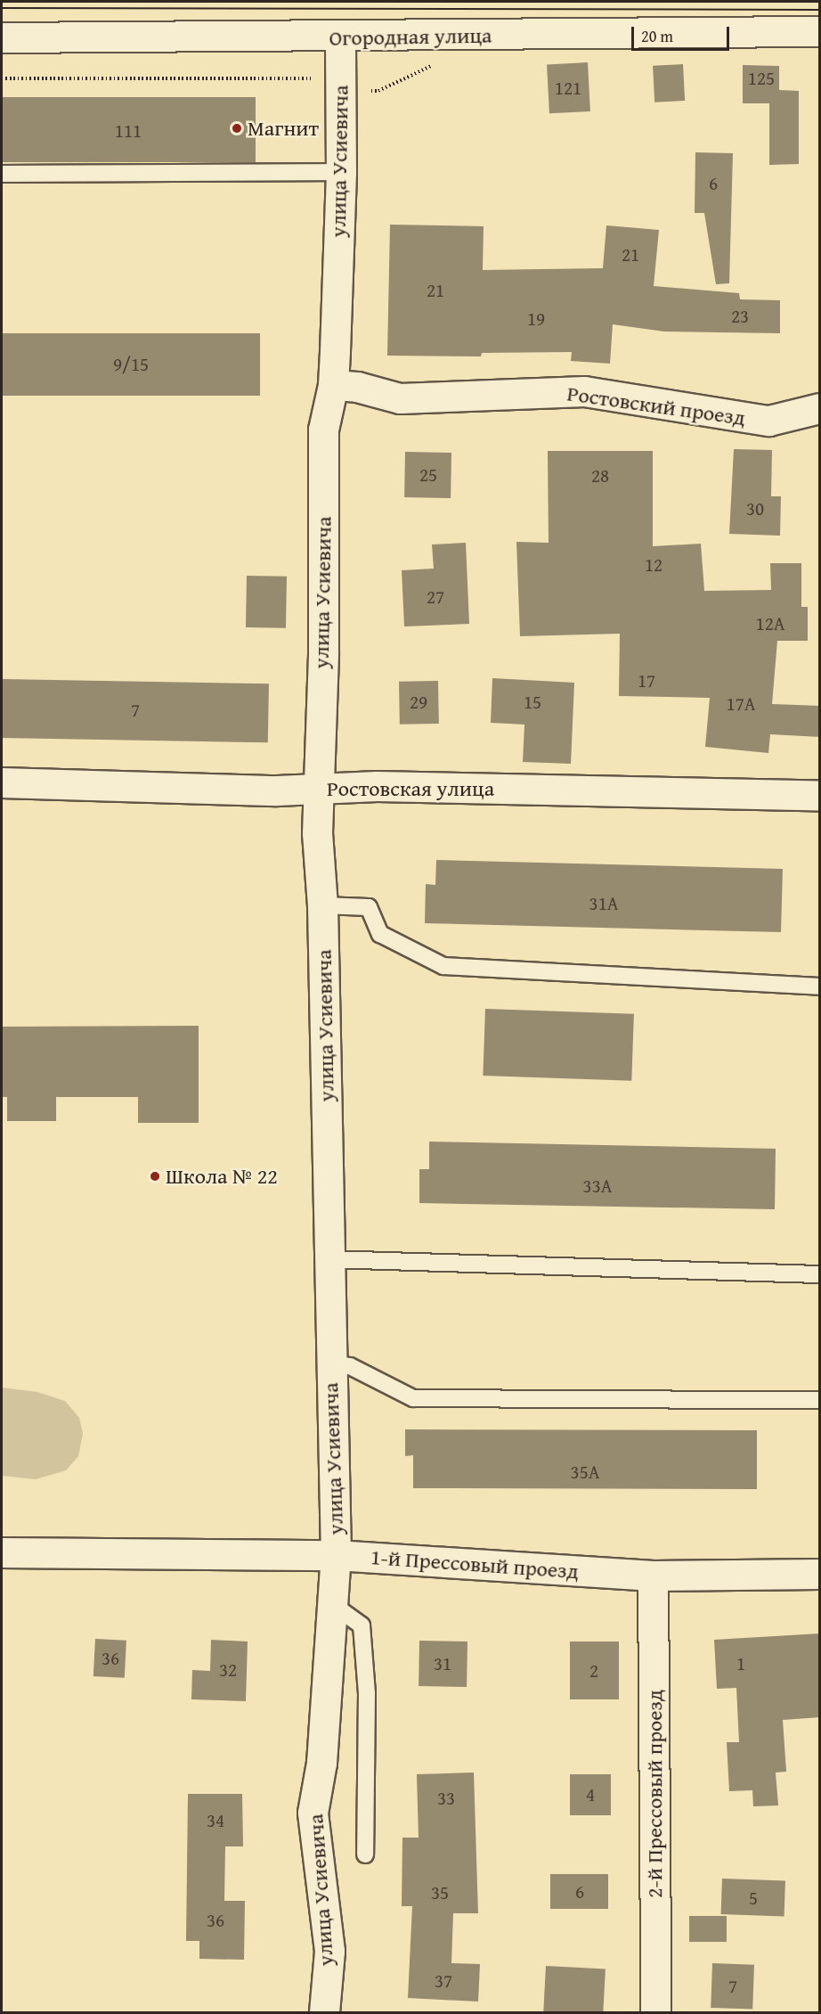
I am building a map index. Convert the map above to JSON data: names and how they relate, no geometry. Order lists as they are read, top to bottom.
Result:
{
  "streets": {
    "street": [
      "Огородная улица",
      "улица Усиевича",
      "Ростовский проезд",
      "Ростовская улица",
      "1-й Прессовый проезд",
      "2-й Прессовый проезд"
    ]
  },
  "crossings": [
    ["Огородная улица", "улица Усиевича"],
    ["улица Усиевича", "Ростовский проезд"],
    ["улица Усиевича", "Ростовская улица"],
    ["улица Усиевича", "1-й Прессовый проезд"],
    ["1-й Прессовый проезд", "2-й Прессовый проезд"]
  ],
  "places": ["Магнит", "Школа № 22"],
  "house_numbers": [
    "125",
    "121",
    "111",
    "6",
    "21",
    "21",
    "23",
    "19",
    "9/15",
    "25",
    "28",
    "30",
    "12",
    "27",
    "12А",
    "17",
    "29",
    "15",
    "17А",
    "7",
    "31А",
    "33А",
    "35А",
    "36",
    "31",
    "1",
    "32",
    "2",
    "4",
    "33",
    "34",
    "6",
    "35",
    "5",
    "36",
    "37",
    "7"
  ],
  "scale_bar": "20 m"
}
